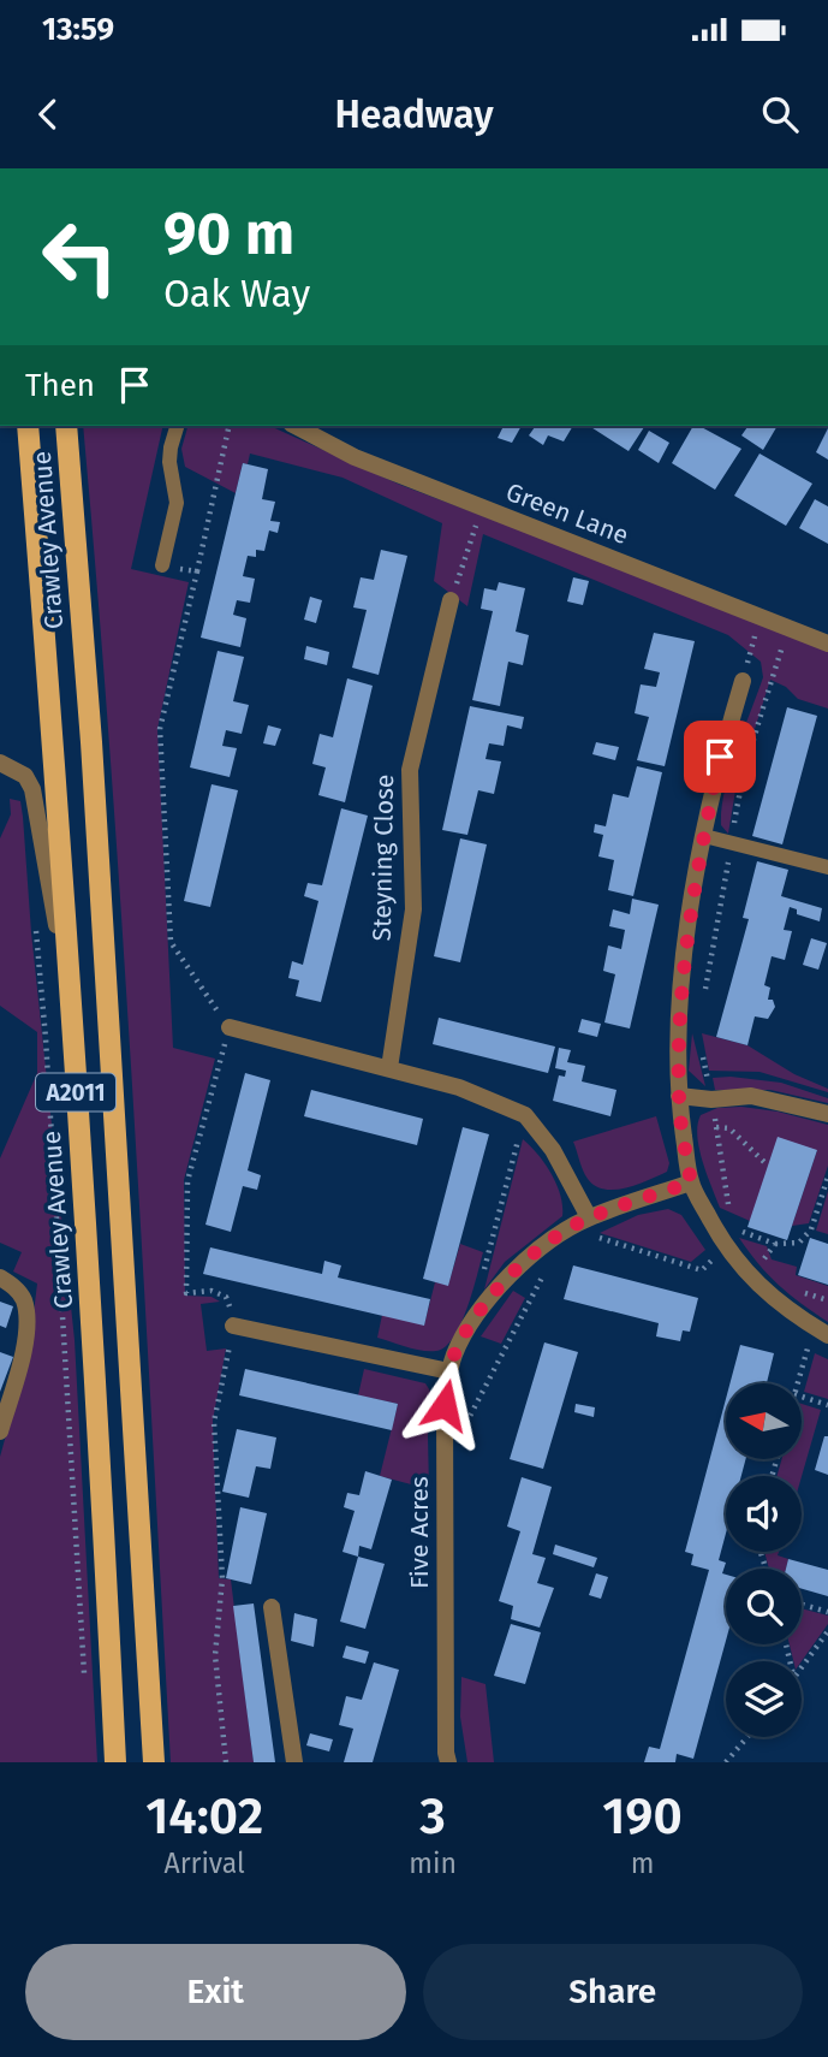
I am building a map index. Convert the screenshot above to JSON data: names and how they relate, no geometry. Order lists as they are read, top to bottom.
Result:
{
  "streets": {
    "main road": ["Crawley Avenue", "A2011"],
    "street": ["Green Lane", "Steyning Close", "Five Acres"]
  },
  "north": "left",
  "page": {
    "status": "13:59",
    "header": "Headway",
    "turn": ["90 m", "Oak Way"],
    "then": "Then",
    "eta": [
      "14:02",
      "Arrival",
      "3",
      "min",
      "190",
      "m"
    ],
    "buttons": ["Exit", "Share"]
  }
}
